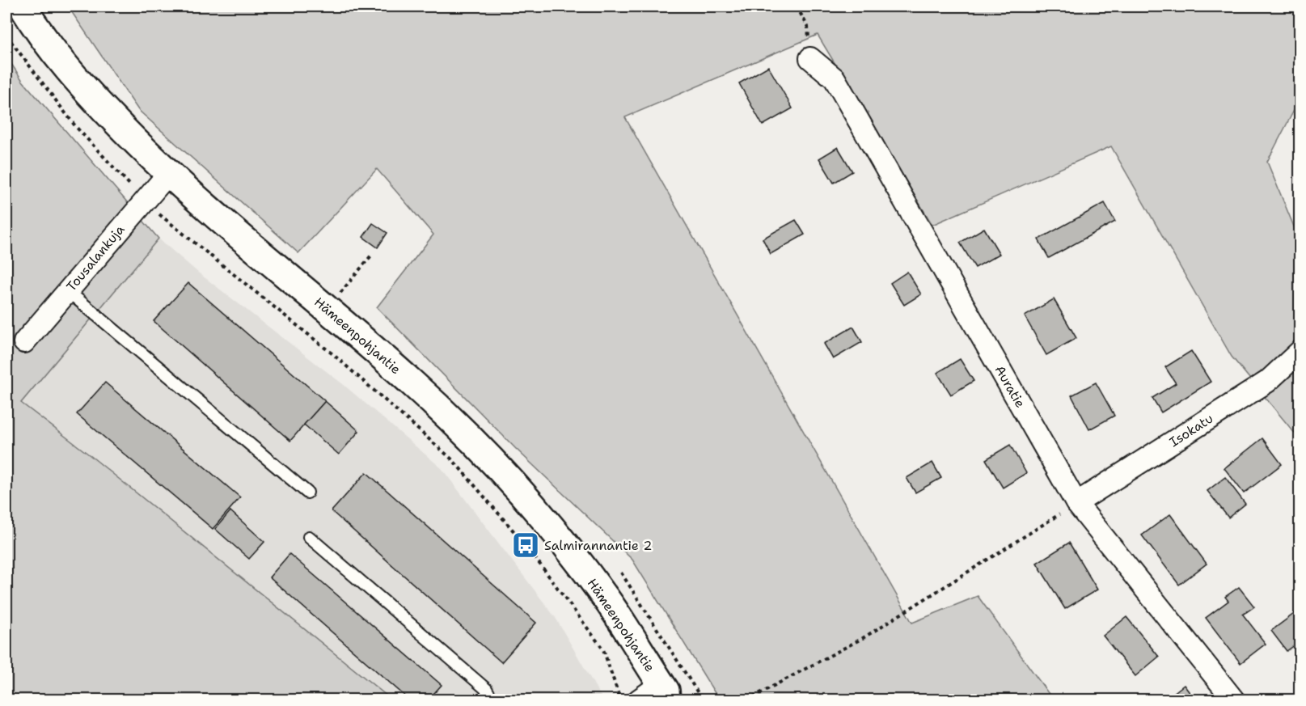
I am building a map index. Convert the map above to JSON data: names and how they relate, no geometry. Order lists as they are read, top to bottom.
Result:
{
  "streets": {
    "main road": ["Hämeenpohjantie"],
    "street": ["Tousalankuja", "Auratie", "Isokatu"]
  },
  "crossings": [
    ["Tousalankuja", "Hämeenpohjantie"],
    ["Auratie", "Isokatu"]
  ],
  "places": {
    "bus stop": ["Salmirannantie 2"]
  }
}
